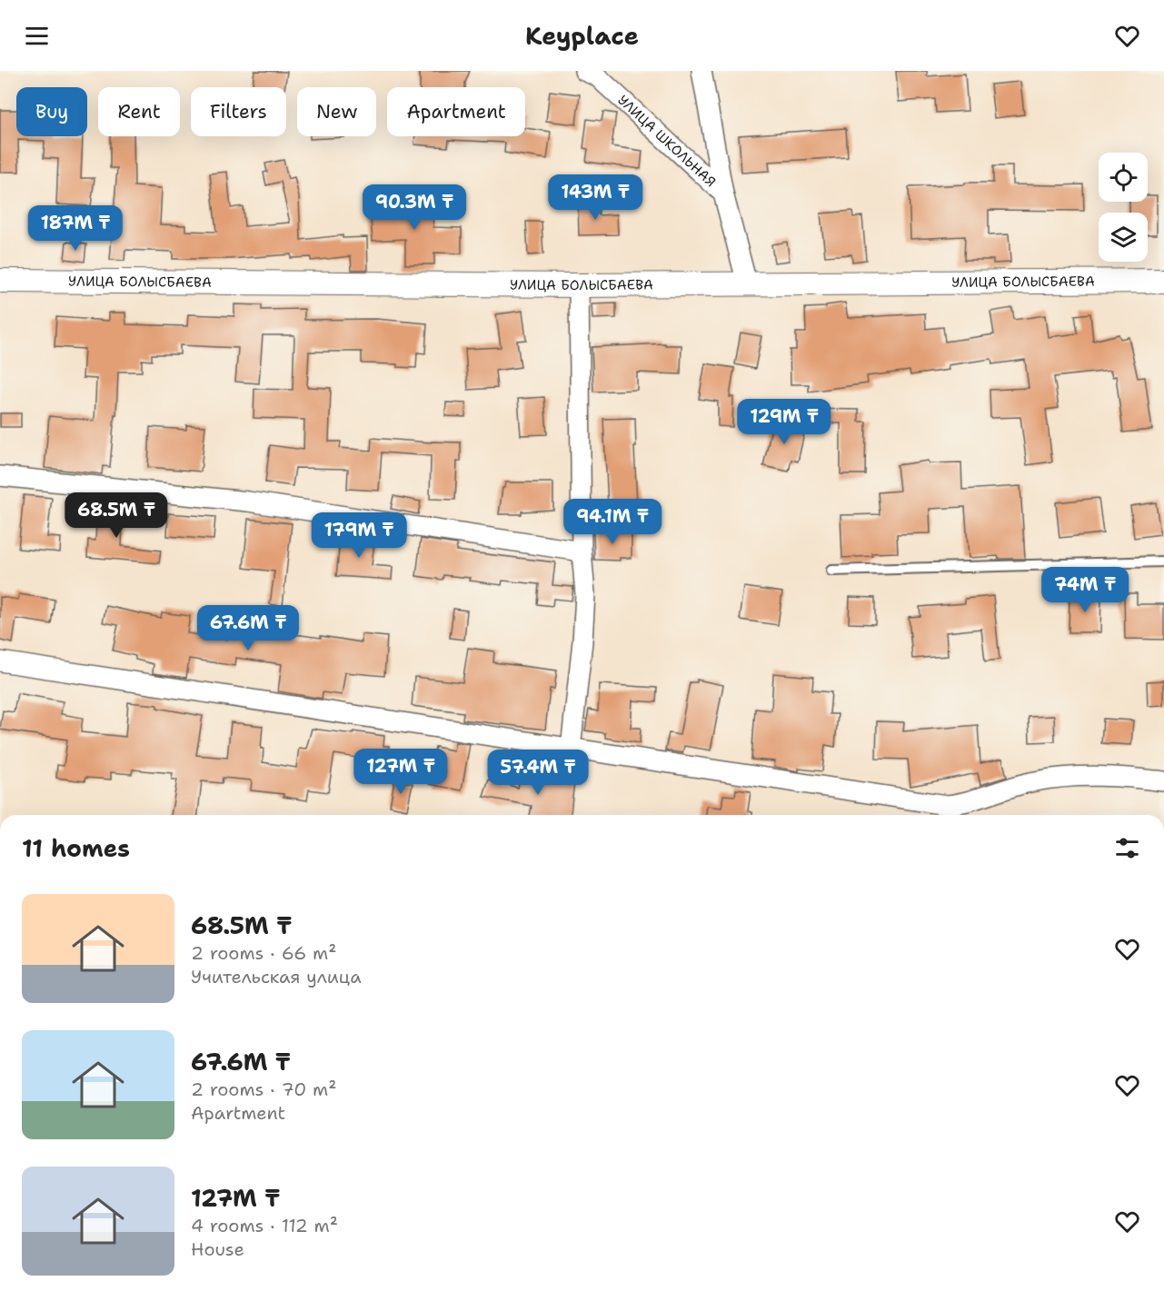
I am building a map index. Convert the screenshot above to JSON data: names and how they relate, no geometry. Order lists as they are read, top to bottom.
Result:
{
  "streets": {
    "street": ["УЛИЦА ШКОЛЬНАЯ", "УЛИЦА БОЛЫСБАЕВА"]
  },
  "page": {
    "header": "Keyplace",
    "chip": [
      "Buy",
      "Rent",
      "Filters",
      "New",
      "Apartment"
    ],
    "price": [
      "143M ₸",
      "90.3M ₸",
      "187M ₸",
      "129M ₸",
      "68.5M ₸",
      "94.1M ₸",
      "179M ₸",
      "74M ₸",
      "67.6M ₸",
      "127M ₸",
      "57.4M ₸"
    ],
    "heading": "11 homes",
    "list": [
      {
        "name": "68.5M ₸",
        "note": "2 rooms · 66 m² · Учительская улица"
      },
      {
        "name": "67.6M ₸",
        "note": "2 rooms · 70 m² · Apartment"
      },
      {
        "name": "127M ₸",
        "note": "4 rooms · 112 m² · House"
      }
    ]
  }
}
